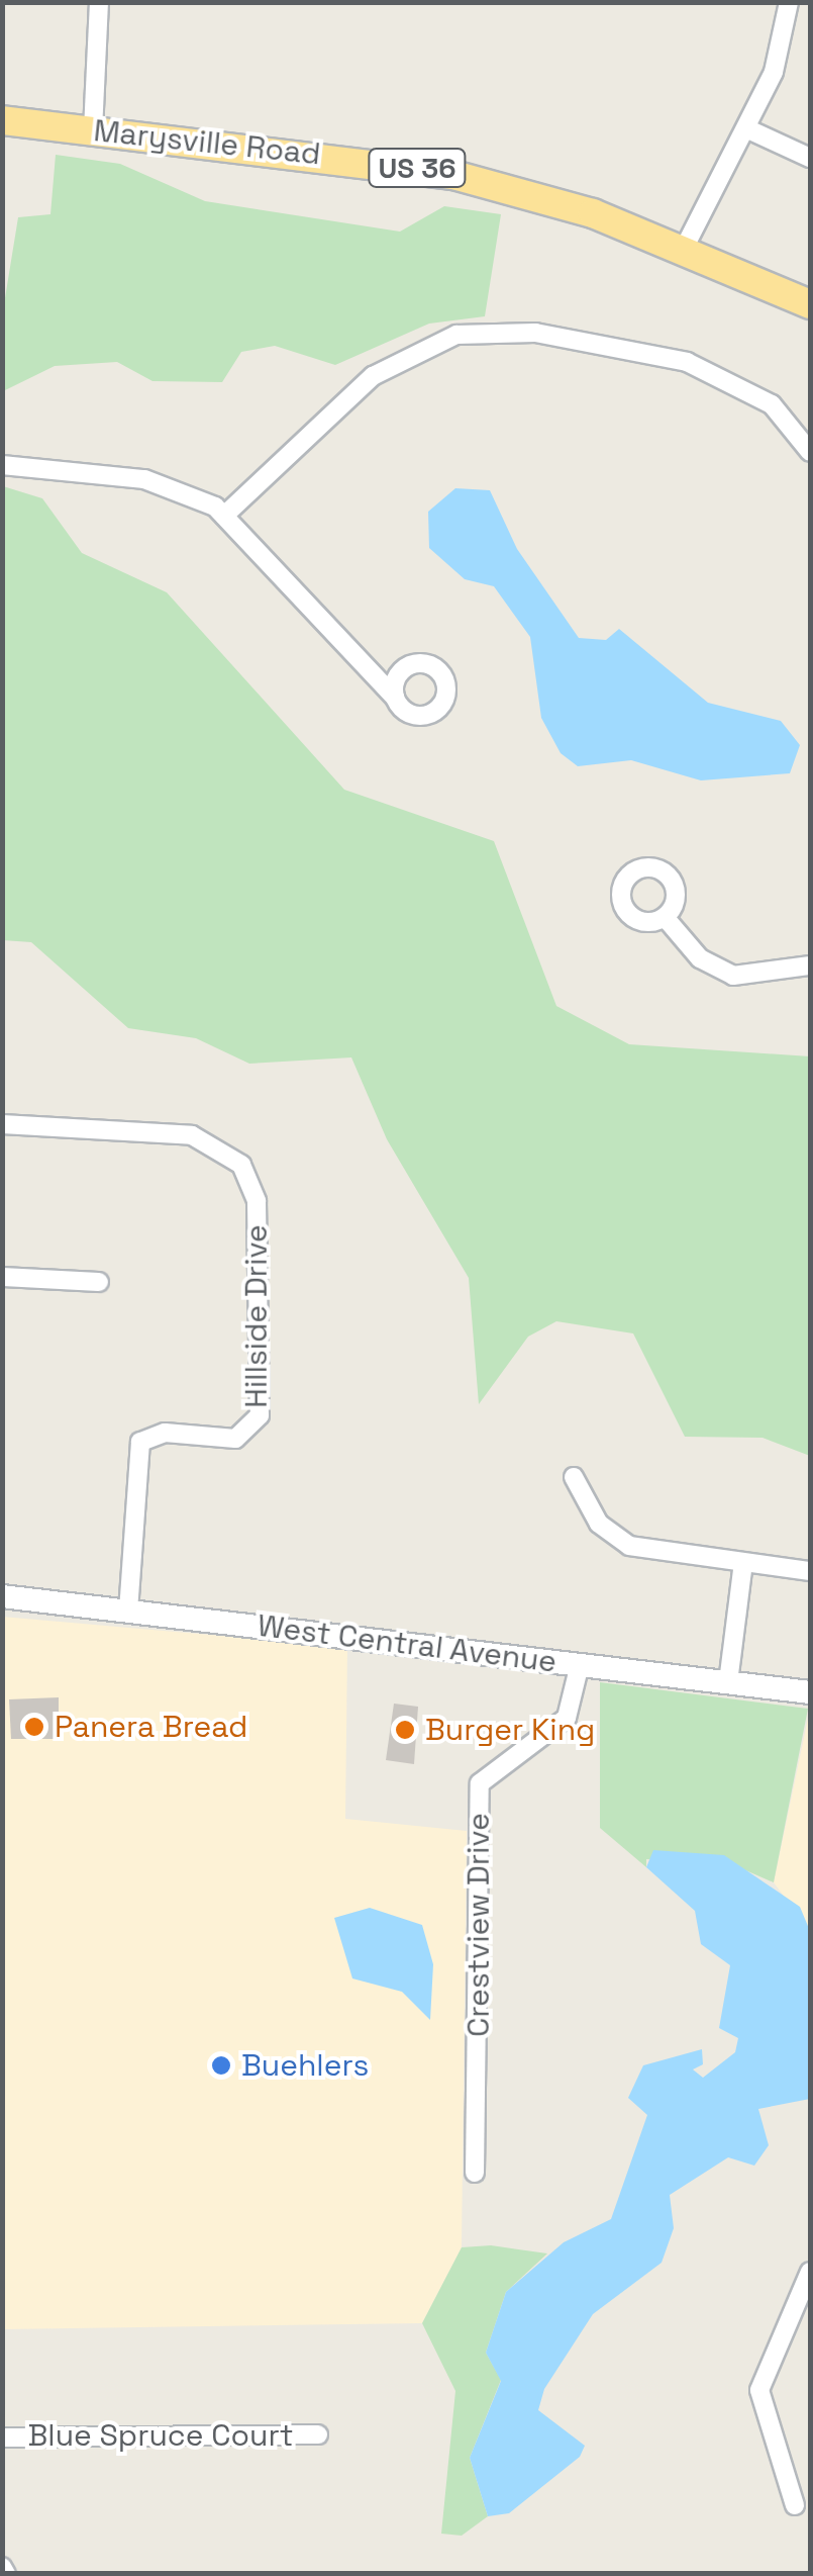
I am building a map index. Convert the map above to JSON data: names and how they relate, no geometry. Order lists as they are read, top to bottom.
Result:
{
  "streets": {
    "highway": ["Marysville Road", "US 36"],
    "main road": ["West Central Avenue"],
    "street": ["Hillside Drive", "Crestview Drive", "Blue Spruce Court"]
  },
  "crossings": [
    ["Hillside Drive", "West Central Avenue"],
    ["West Central Avenue", "Crestview Drive"]
  ],
  "places": ["Panera Bread", "Burger King", "Buehlers"]
}
